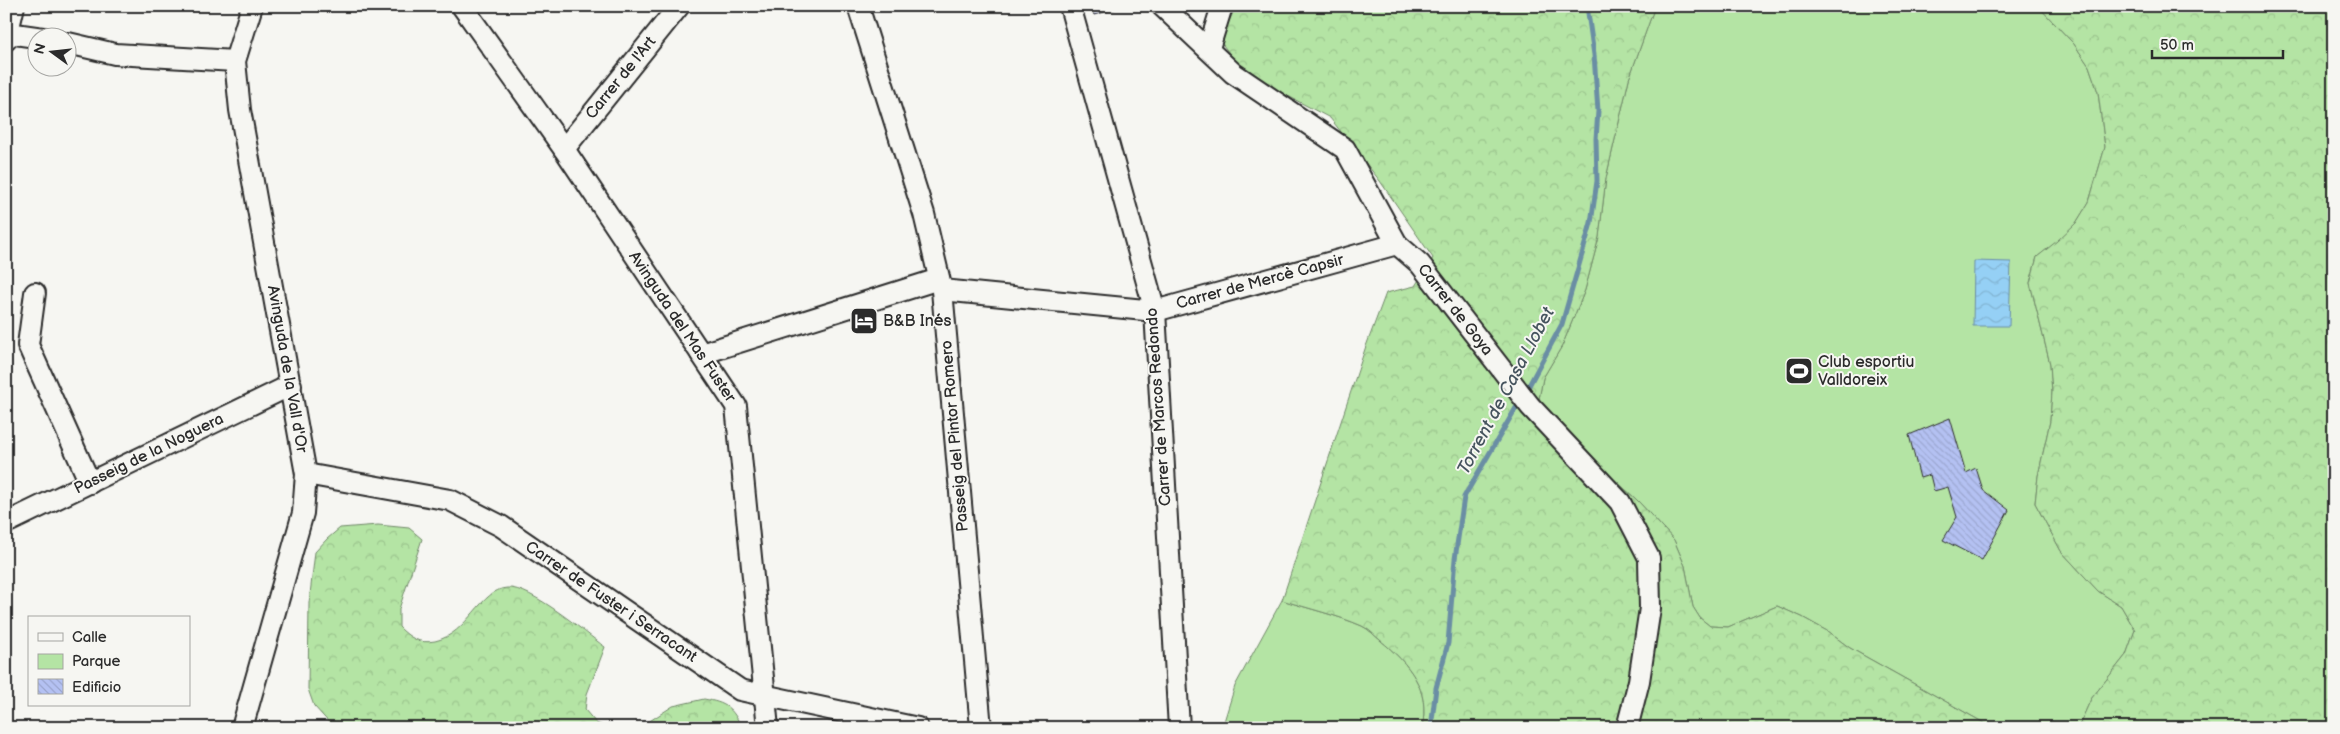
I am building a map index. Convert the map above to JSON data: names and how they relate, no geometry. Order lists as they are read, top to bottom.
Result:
{
  "streets": {
    "street": [
      "Carrer de l'Art",
      "Carrer de Mercè Capsir",
      "Carrer de Goya",
      "Avinguda del Mas Fuster",
      "Avinguda de la Vall d'Or",
      "Carrer de Marcos Redondo",
      "Passeig del Pintor Romero",
      "Passeig de la Noguera",
      "Carrer de Fuster i Serracant"
    ]
  },
  "crossings": [
    ["Carrer de l'Art", "Avinguda del Mas Fuster"],
    ["Carrer de Mercè Capsir", "Carrer de Goya"],
    ["Carrer de Mercè Capsir", "Avinguda del Mas Fuster"],
    ["Carrer de Mercè Capsir", "Carrer de Marcos Redondo"],
    ["Carrer de Mercè Capsir", "Passeig del Pintor Romero"],
    ["Avinguda del Mas Fuster", "Carrer de Fuster i Serracant"],
    ["Avinguda de la Vall d'Or", "Passeig de la Noguera"],
    ["Avinguda de la Vall d'Or", "Carrer de Fuster i Serracant"]
  ],
  "water": ["Torrent de Casa Llobet"],
  "places": {
    "hotel": ["B&B Inés"],
    "sports": ["Club esportiu Valldoreix"]
  },
  "legend": ["Calle", "Parque", "Edificio"],
  "scale_bar": "50 m",
  "north": "left"
}
